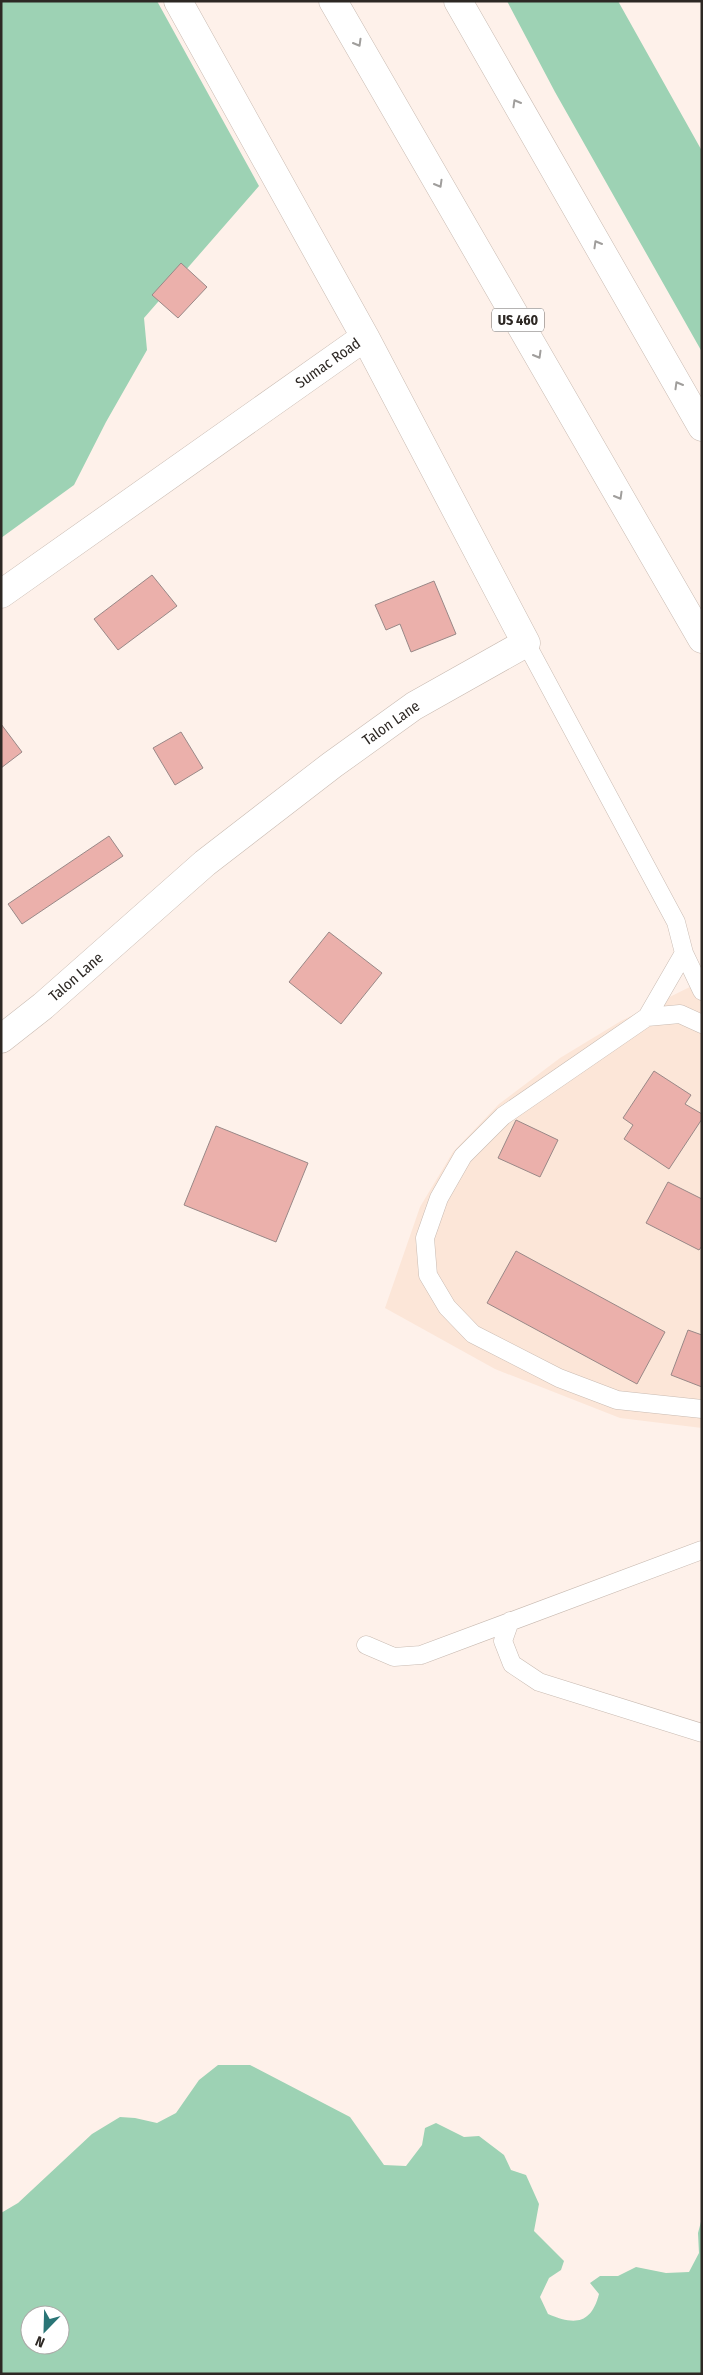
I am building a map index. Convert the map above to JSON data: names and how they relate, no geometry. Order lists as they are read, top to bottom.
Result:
{
  "streets": {
    "main road": ["US 460", "Sumac Road", "Talon Lane"]
  },
  "north": "bottom left"
}
